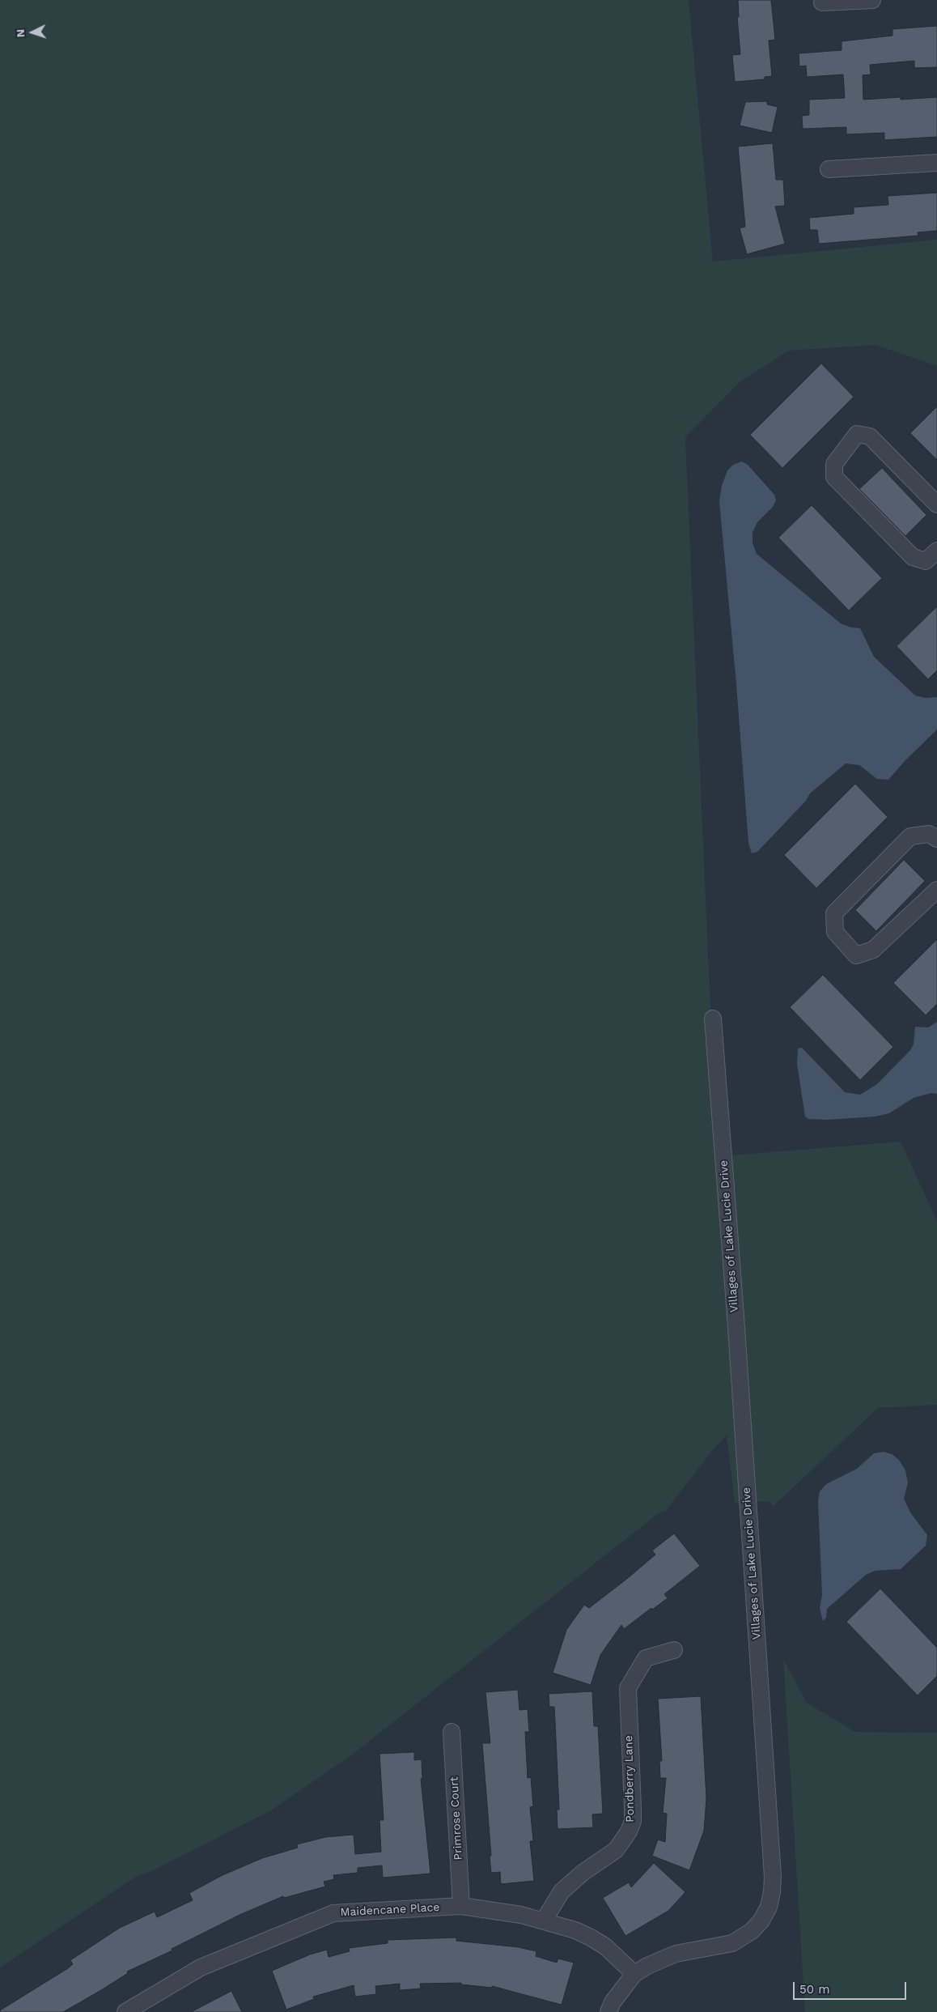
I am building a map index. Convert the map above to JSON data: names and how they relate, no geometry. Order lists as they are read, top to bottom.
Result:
{
  "streets": {
    "street": [
      "Villages of Lake Lucie Drive",
      "Pondberry Lane",
      "Primrose Court",
      "Maidencane Place"
    ]
  },
  "crossings": [
    ["Villages of Lake Lucie Drive", "Maidencane Place"],
    ["Pondberry Lane", "Maidencane Place"],
    ["Primrose Court", "Maidencane Place"]
  ],
  "scale_bar": "50 m",
  "north": "left"
}
